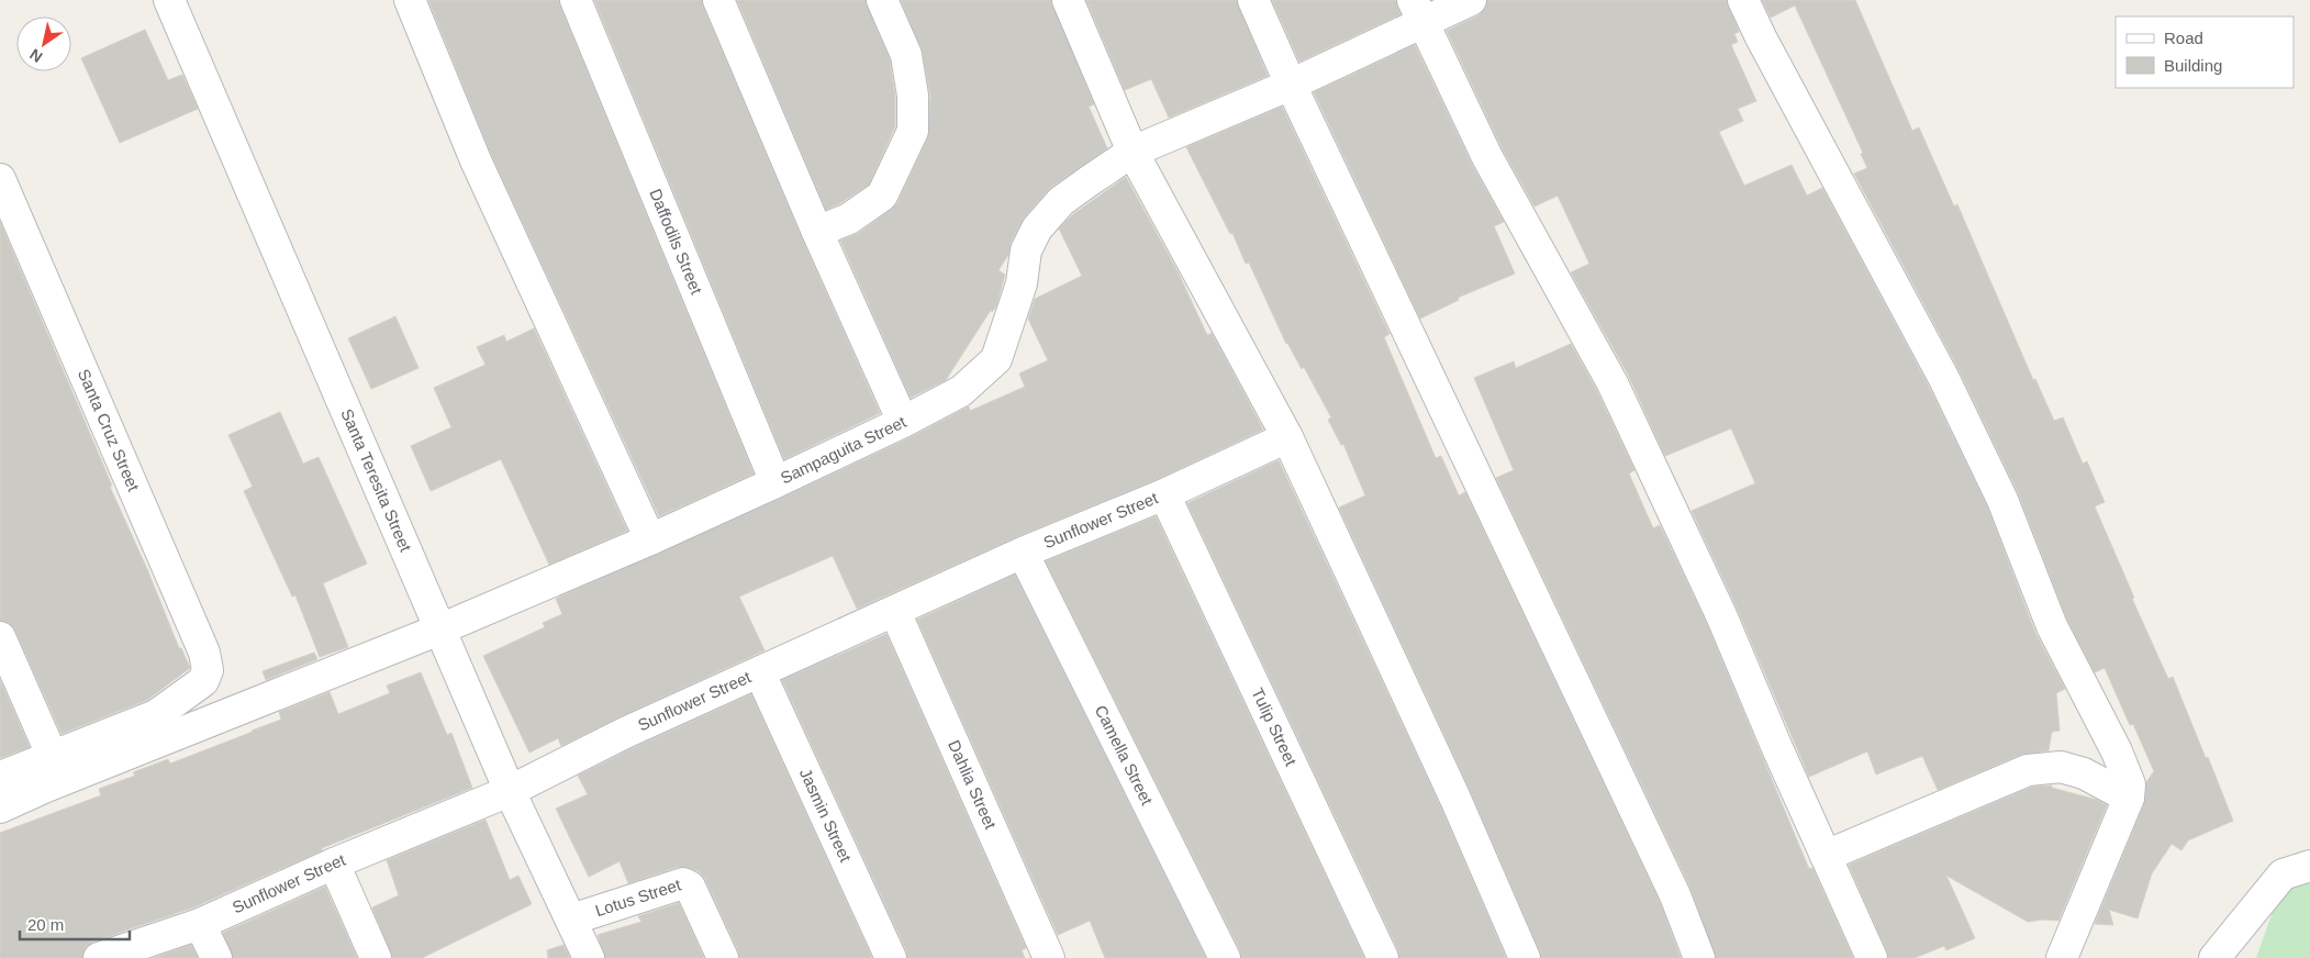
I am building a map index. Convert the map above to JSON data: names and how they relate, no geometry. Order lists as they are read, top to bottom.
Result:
{
  "streets": {
    "street": [
      "Daffodils Street",
      "Santa Cruz Street",
      "Sampaguita Street",
      "Santa Teresita Street",
      "Sunflower Street",
      "Tulip Street",
      "Camella Street",
      "Dahlia Street",
      "Jasmin Street",
      "Lotus Street"
    ]
  },
  "crossings": [
    ["Daffodils Street", "Sampaguita Street"],
    ["Sampaguita Street", "Santa Teresita Street"],
    ["Santa Teresita Street", "Sunflower Street"],
    ["Santa Teresita Street", "Lotus Street"],
    ["Sunflower Street", "Tulip Street"],
    ["Sunflower Street", "Camella Street"],
    ["Sunflower Street", "Dahlia Street"],
    ["Sunflower Street", "Jasmin Street"]
  ],
  "legend": ["Road", "Building"],
  "scale_bar": "20 m",
  "north": "bottom left"
}
